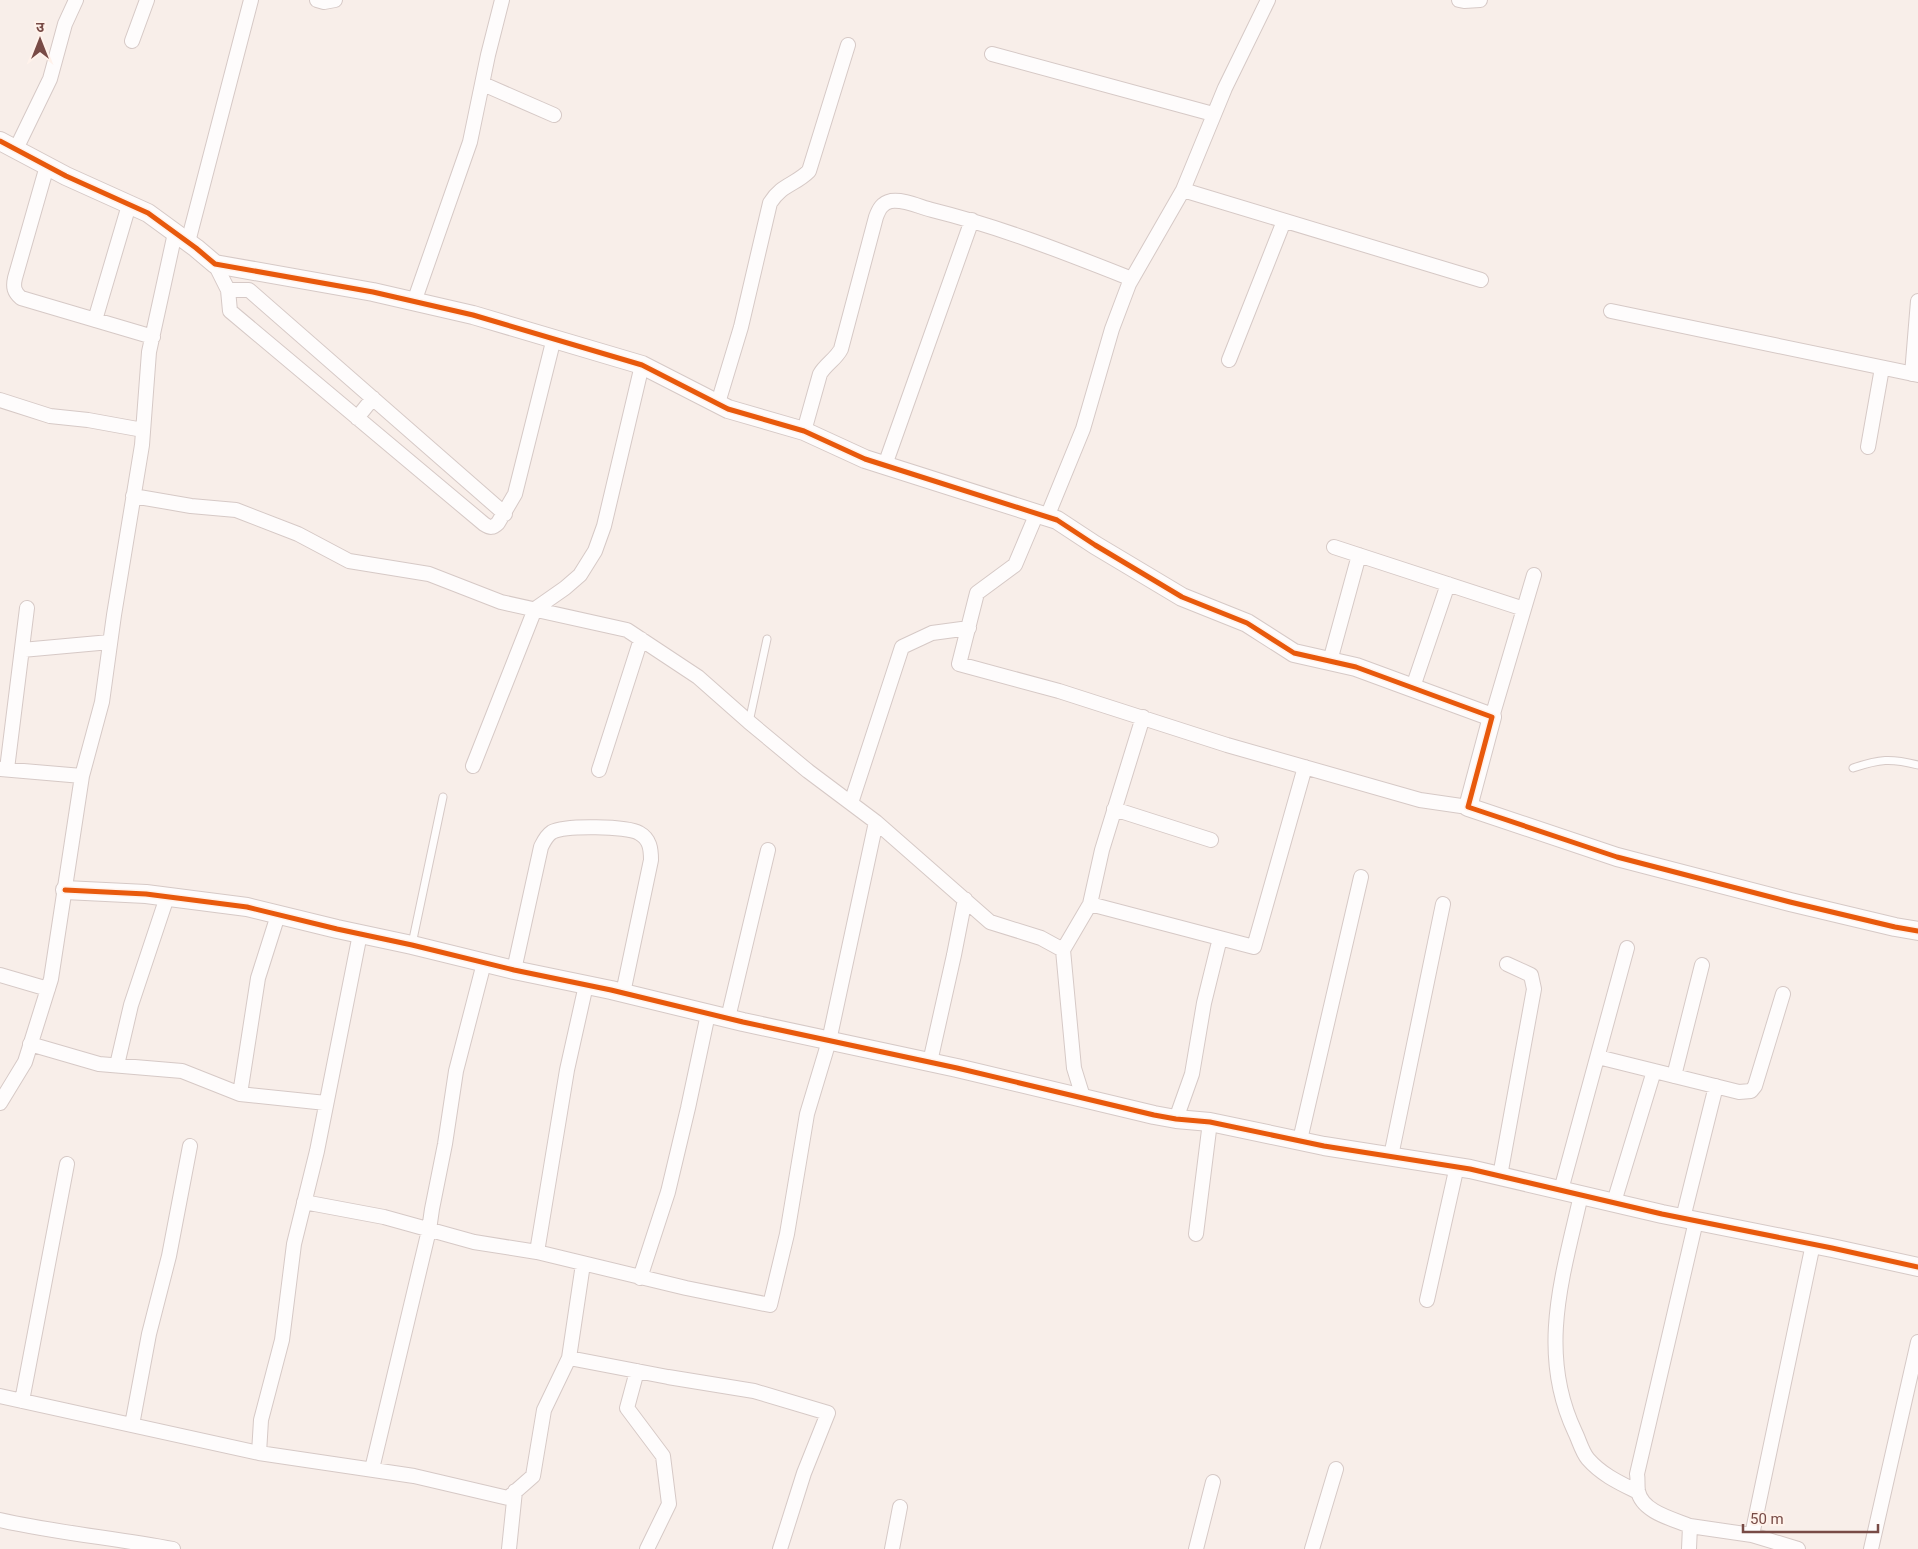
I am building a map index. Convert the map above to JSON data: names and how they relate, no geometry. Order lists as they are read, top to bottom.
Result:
{
  "scale_bar": "50 m",
  "north": "top"
}
